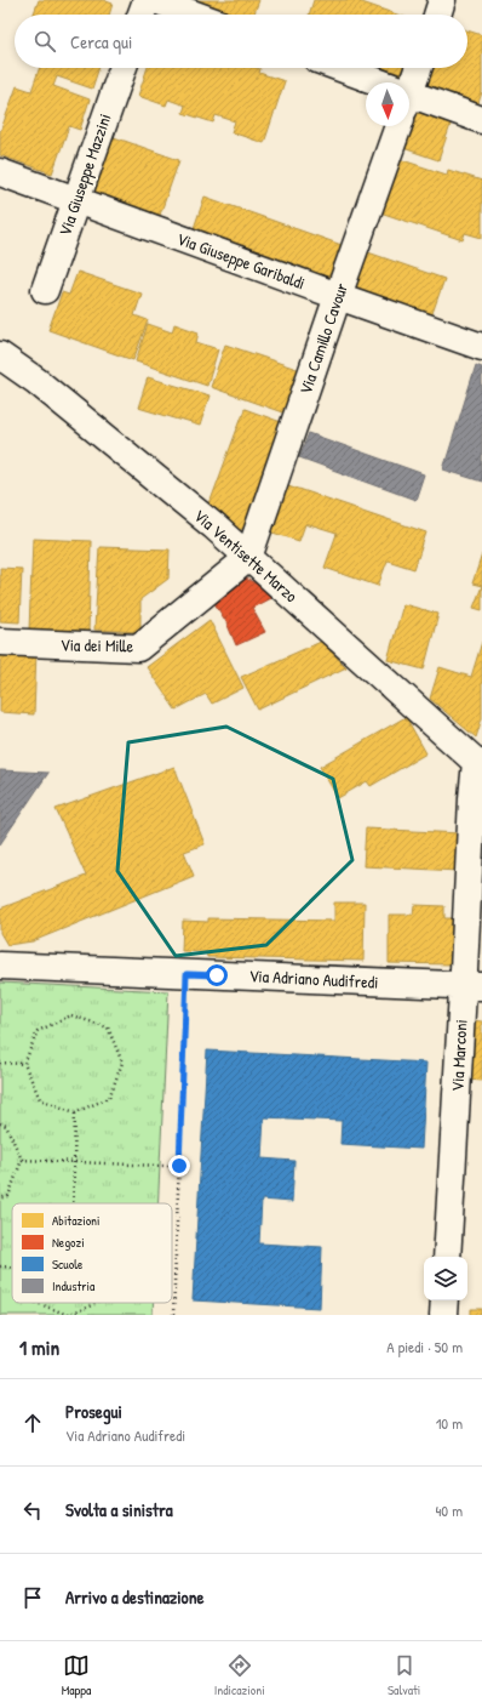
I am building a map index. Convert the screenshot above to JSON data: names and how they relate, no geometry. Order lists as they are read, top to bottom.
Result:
{
  "streets": {
    "street": [
      "Via Giuseppe Mazzini",
      "Via Giuseppe Garibaldi",
      "Via Camillo Cavour",
      "Via Ventisette Marzo",
      "Via dei Mille",
      "Via Adriano Audifredi",
      "Via Marconi"
    ]
  },
  "crossings": [
    ["Via Giuseppe Mazzini", "Via Giuseppe Garibaldi"],
    ["Via Giuseppe Garibaldi", "Via Camillo Cavour"],
    ["Via Camillo Cavour", "Via Ventisette Marzo"],
    ["Via Camillo Cavour", "Via dei Mille"],
    ["Via Ventisette Marzo", "Via dei Mille"],
    ["Via Ventisette Marzo", "Via Marconi"],
    ["Via Adriano Audifredi", "Via Marconi"]
  ],
  "legend": [
    "Abitazioni",
    "Negozi",
    "Scuole",
    "Industria"
  ],
  "north": "bottom",
  "page": {
    "search": "Cerca qui",
    "heading": ["1 min", "A piedi · 50 m"],
    "list": [
      ["Prosegui", "Via Adriano Audifredi", "10 m"],
      ["Svolta a sinistra", "40 m"],
      "Arrivo a destinazione"
    ],
    "nav": ["Mappa", "Indicazioni", "Salvati"]
  }
}
